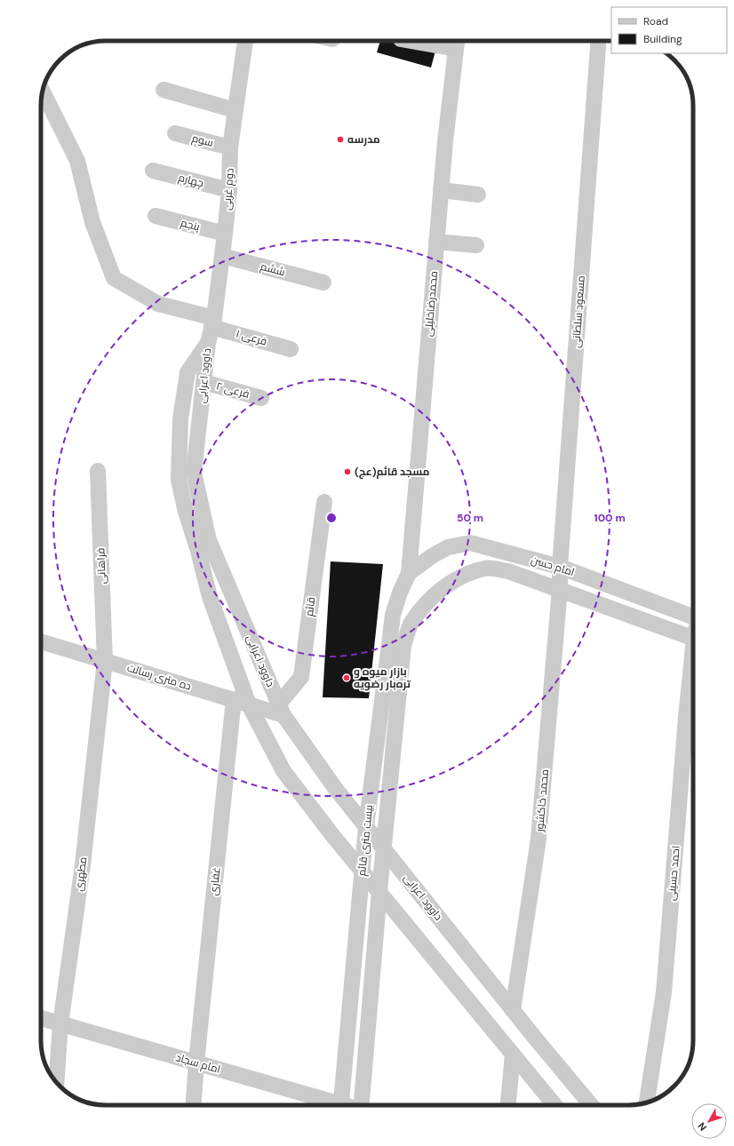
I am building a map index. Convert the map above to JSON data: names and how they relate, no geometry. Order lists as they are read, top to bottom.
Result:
{
  "streets": {
    "street": [
      "سوم",
      "چهارم",
      "دوم غربی",
      "پنجم",
      "ششم",
      "محمدرضاخلیلی",
      "مسعود سلطانی",
      "فرعی ۱",
      "داوود اعرابی",
      "فرعی ۲",
      "فراهانی",
      "امام حسن",
      "قائم",
      "ده متری رسالت",
      "محمد خاکشور",
      "بیست متری قائم",
      "احمد حسینی",
      "مطهری",
      "غفاری",
      "امام سجاد"
    ]
  },
  "crossings": [
    ["سوم", "دوم غربی"],
    ["چهارم", "دوم غربی"],
    ["دوم غربی", "پنجم"],
    ["دوم غربی", "ششم"],
    ["دوم غربی", "فرعی ۱"],
    ["دوم غربی", "داوود اعرابی"],
    ["محمدرضاخلیلی", "امام حسن"],
    ["محمدرضاخلیلی", "بیست متری قائم"],
    ["مسعود سلطانی", "امام حسن"],
    ["مسعود سلطانی", "محمد خاکشور"],
    ["داوود اعرابی", "فرعی ۲"],
    ["داوود اعرابی", "قائم"],
    ["داوود اعرابی", "ده متری رسالت"],
    ["داوود اعرابی", "محمد خاکشور"],
    ["داوود اعرابی", "بیست متری قائم"],
    ["فراهانی", "ده متری رسالت"],
    ["فراهانی", "مطهری"],
    ["امام حسن", "محمد خاکشور"],
    ["امام حسن", "بیست متری قائم"],
    ["قائم", "ده متری رسالت"],
    ["ده متری رسالت", "مطهری"],
    ["ده متری رسالت", "غفاری"],
    ["مطهری", "امام سجاد"],
    ["غفاری", "امام سجاد"]
  ],
  "places": ["مدرسه", "مسجد قائم(عج)", "بازار میوه و تره‌بار رضویه"],
  "legend": ["Road", "Building"],
  "north": "bottom left",
  "rings": ["50 m", "100 m"]
}
